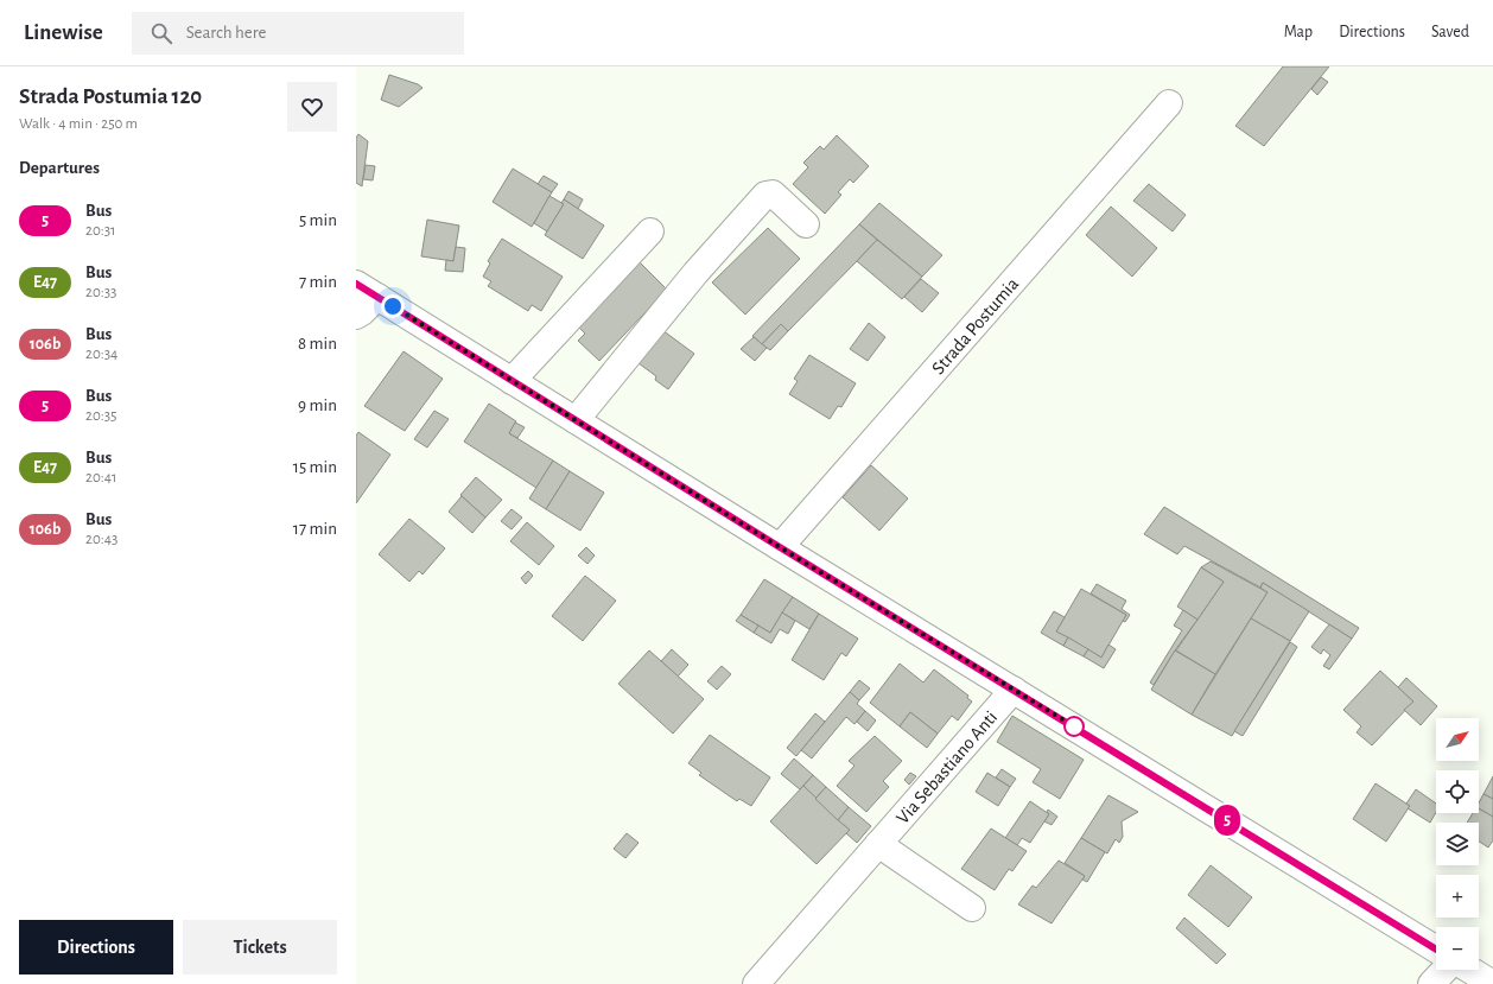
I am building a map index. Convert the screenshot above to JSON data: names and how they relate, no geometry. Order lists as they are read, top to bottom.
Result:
{
  "streets": {
    "street": ["Strada Postumia", "Via Sebastiano Anti"]
  },
  "lines": ["bus line 5"],
  "north": "top right",
  "page": {
    "header": "Linewise",
    "search": "Search here",
    "nav": ["Map", "Directions", "Saved"],
    "heading": [
      ["Strada Postumia 120", "Walk · 4 min · 250 m"],
      "Departures"
    ],
    "on_map": "5",
    "list": [
      {
        "mark": "5",
        "name": "Bus",
        "note": "20:31",
        "value": "5 min"
      },
      {
        "mark": "E47",
        "name": "Bus",
        "note": "20:33",
        "value": "7 min"
      },
      {
        "mark": "106b",
        "name": "Bus",
        "note": "20:34",
        "value": "8 min"
      },
      {
        "mark": "5",
        "name": "Bus",
        "note": "20:35",
        "value": "9 min"
      },
      {
        "mark": "E47",
        "name": "Bus",
        "note": "20:41",
        "value": "15 min"
      },
      {
        "mark": "106b",
        "name": "Bus",
        "note": "20:43",
        "value": "17 min"
      }
    ],
    "map_buttons": ["+", "−"],
    "buttons": ["Directions", "Tickets"]
  }
}
